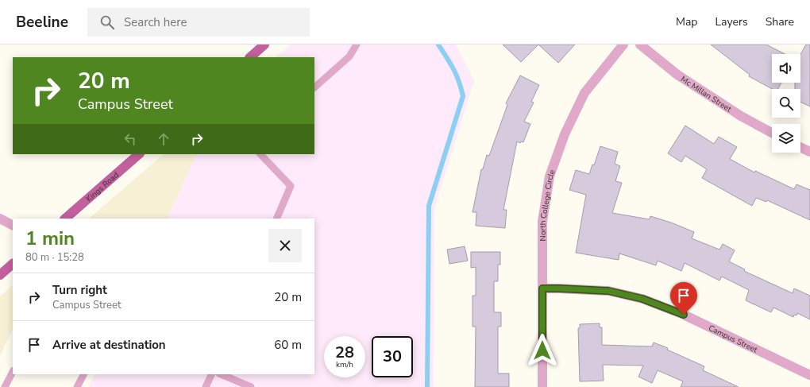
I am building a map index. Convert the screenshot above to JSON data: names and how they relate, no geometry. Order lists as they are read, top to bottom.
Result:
{
  "streets": {
    "main road": ["Kings Road"],
    "street": ["Mc Millan Street", "North College Circle", "Campus Street"]
  },
  "crossings": [
    ["North College Circle", "Campus Street"]
  ],
  "page": {
    "header": "Beeline",
    "search": "Search here",
    "nav": ["Map", "Layers", "Share"],
    "turn": ["20 m", "Campus Street"],
    "heading": ["1 min", "80 m · 15:28"],
    "list": [
      {
        "name": "Turn right",
        "note": "Campus Street",
        "value": "20 m"
      },
      {
        "name": "Arrive at destination",
        "value": "60 m"
      }
    ],
    "speed": "28 km/h",
    "limit": "30"
  }
}
